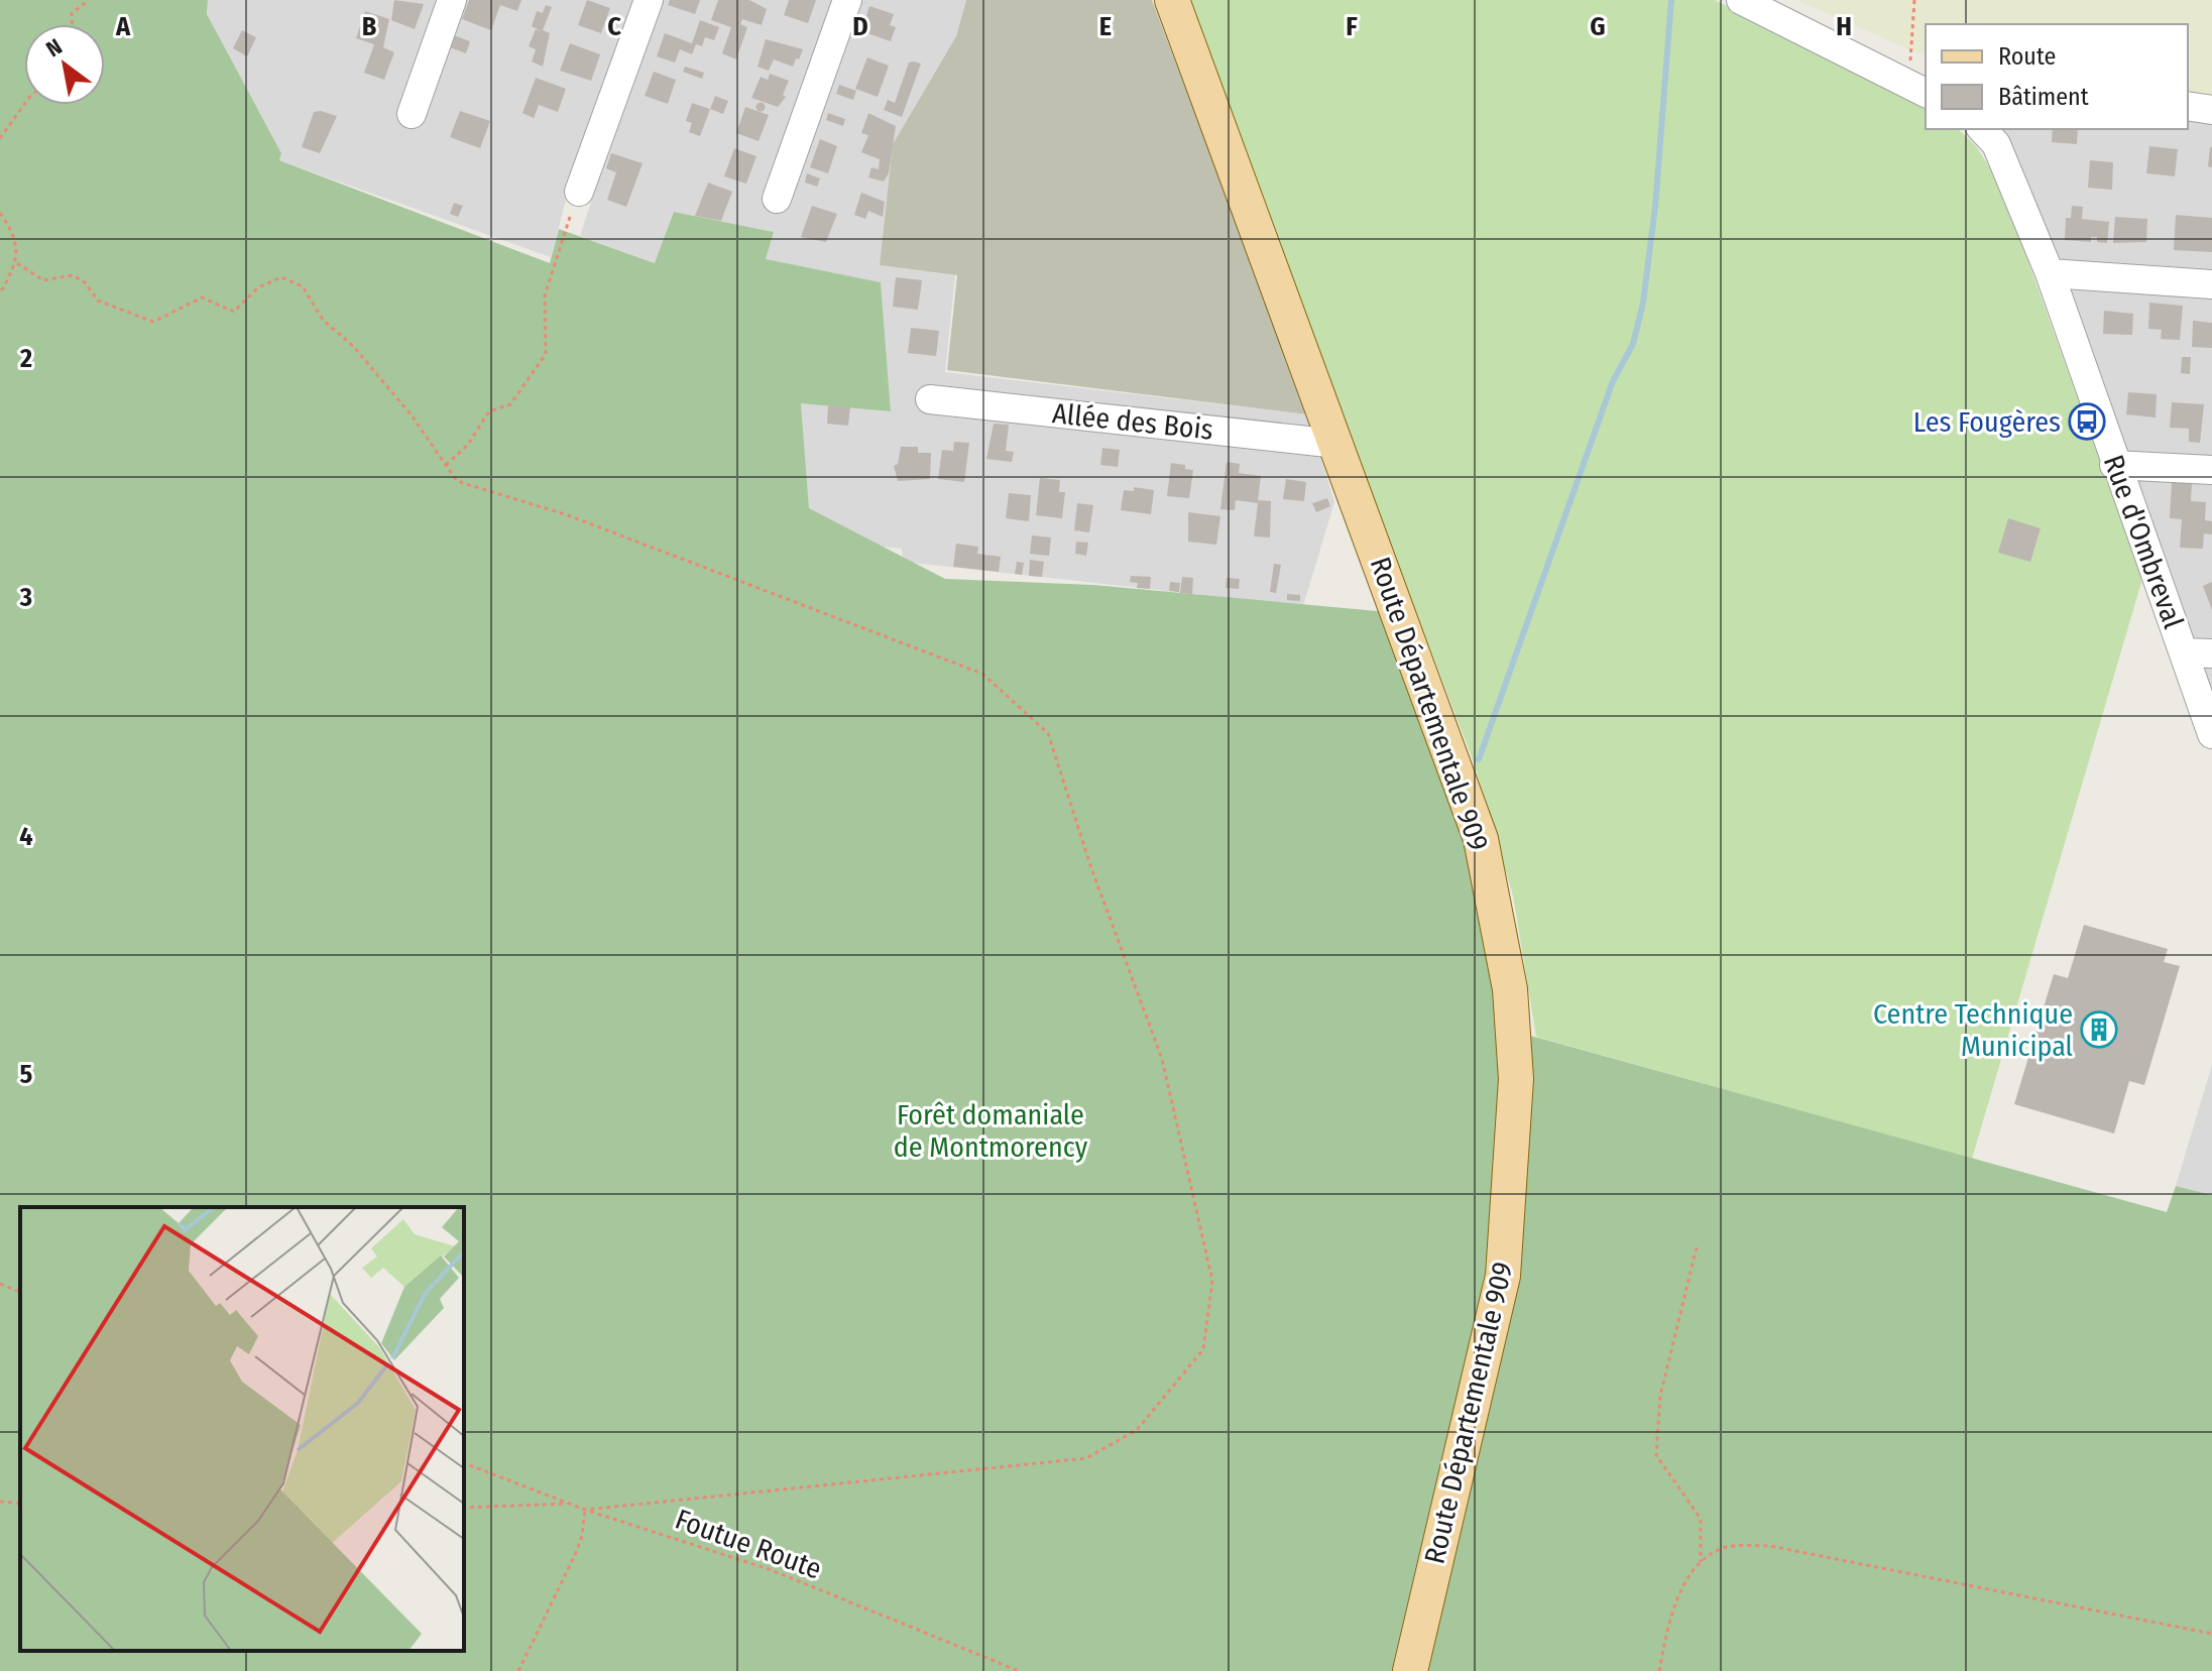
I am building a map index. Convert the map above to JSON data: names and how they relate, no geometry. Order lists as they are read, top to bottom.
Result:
{
  "streets": {
    "main road": ["Route Départementale 909"],
    "street": ["Allée des Bois", "Rue d'Ombreval"],
    "path": ["Foutue Route"]
  },
  "crossings": [
    ["Allée des Bois", "Route Départementale 909"]
  ],
  "parks": ["Forêt domaniale de Montmorency"],
  "places": {
    "bus stop": ["Les Fougères"],
    "building": ["Centre Technique Municipal"]
  },
  "legend": ["Route", "Bâtiment"],
  "north": "top left",
  "grid": {
    "columns": [
      "A",
      "B",
      "C",
      "D",
      "E",
      "F",
      "G",
      "H"
    ],
    "rows": [
      "2",
      "3",
      "4",
      "5"
    ]
  }
}
